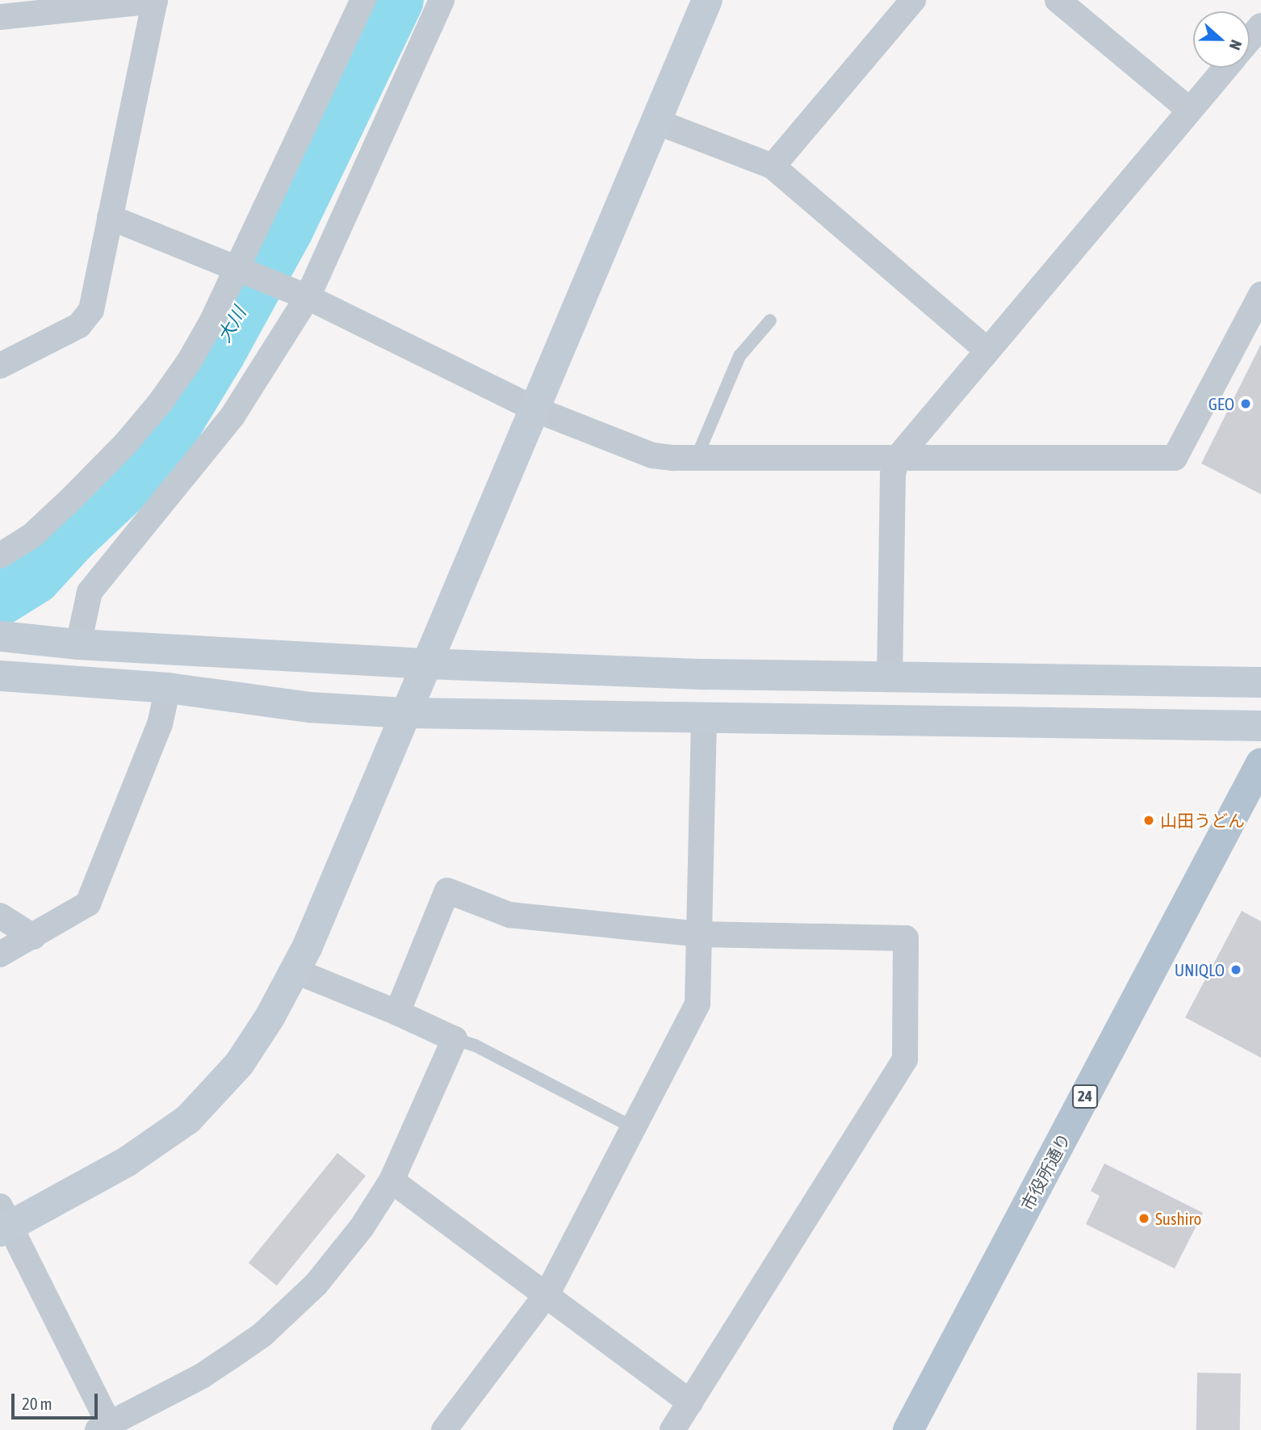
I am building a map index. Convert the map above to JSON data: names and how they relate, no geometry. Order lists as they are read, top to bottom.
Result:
{
  "streets": {
    "main road": ["24", "市役所通り"]
  },
  "water": ["大川"],
  "places": [
    "GEO",
    "山田うどん",
    "UNIQLO",
    "Sushiro"
  ],
  "scale_bar": "20 m",
  "north": "right"
}
